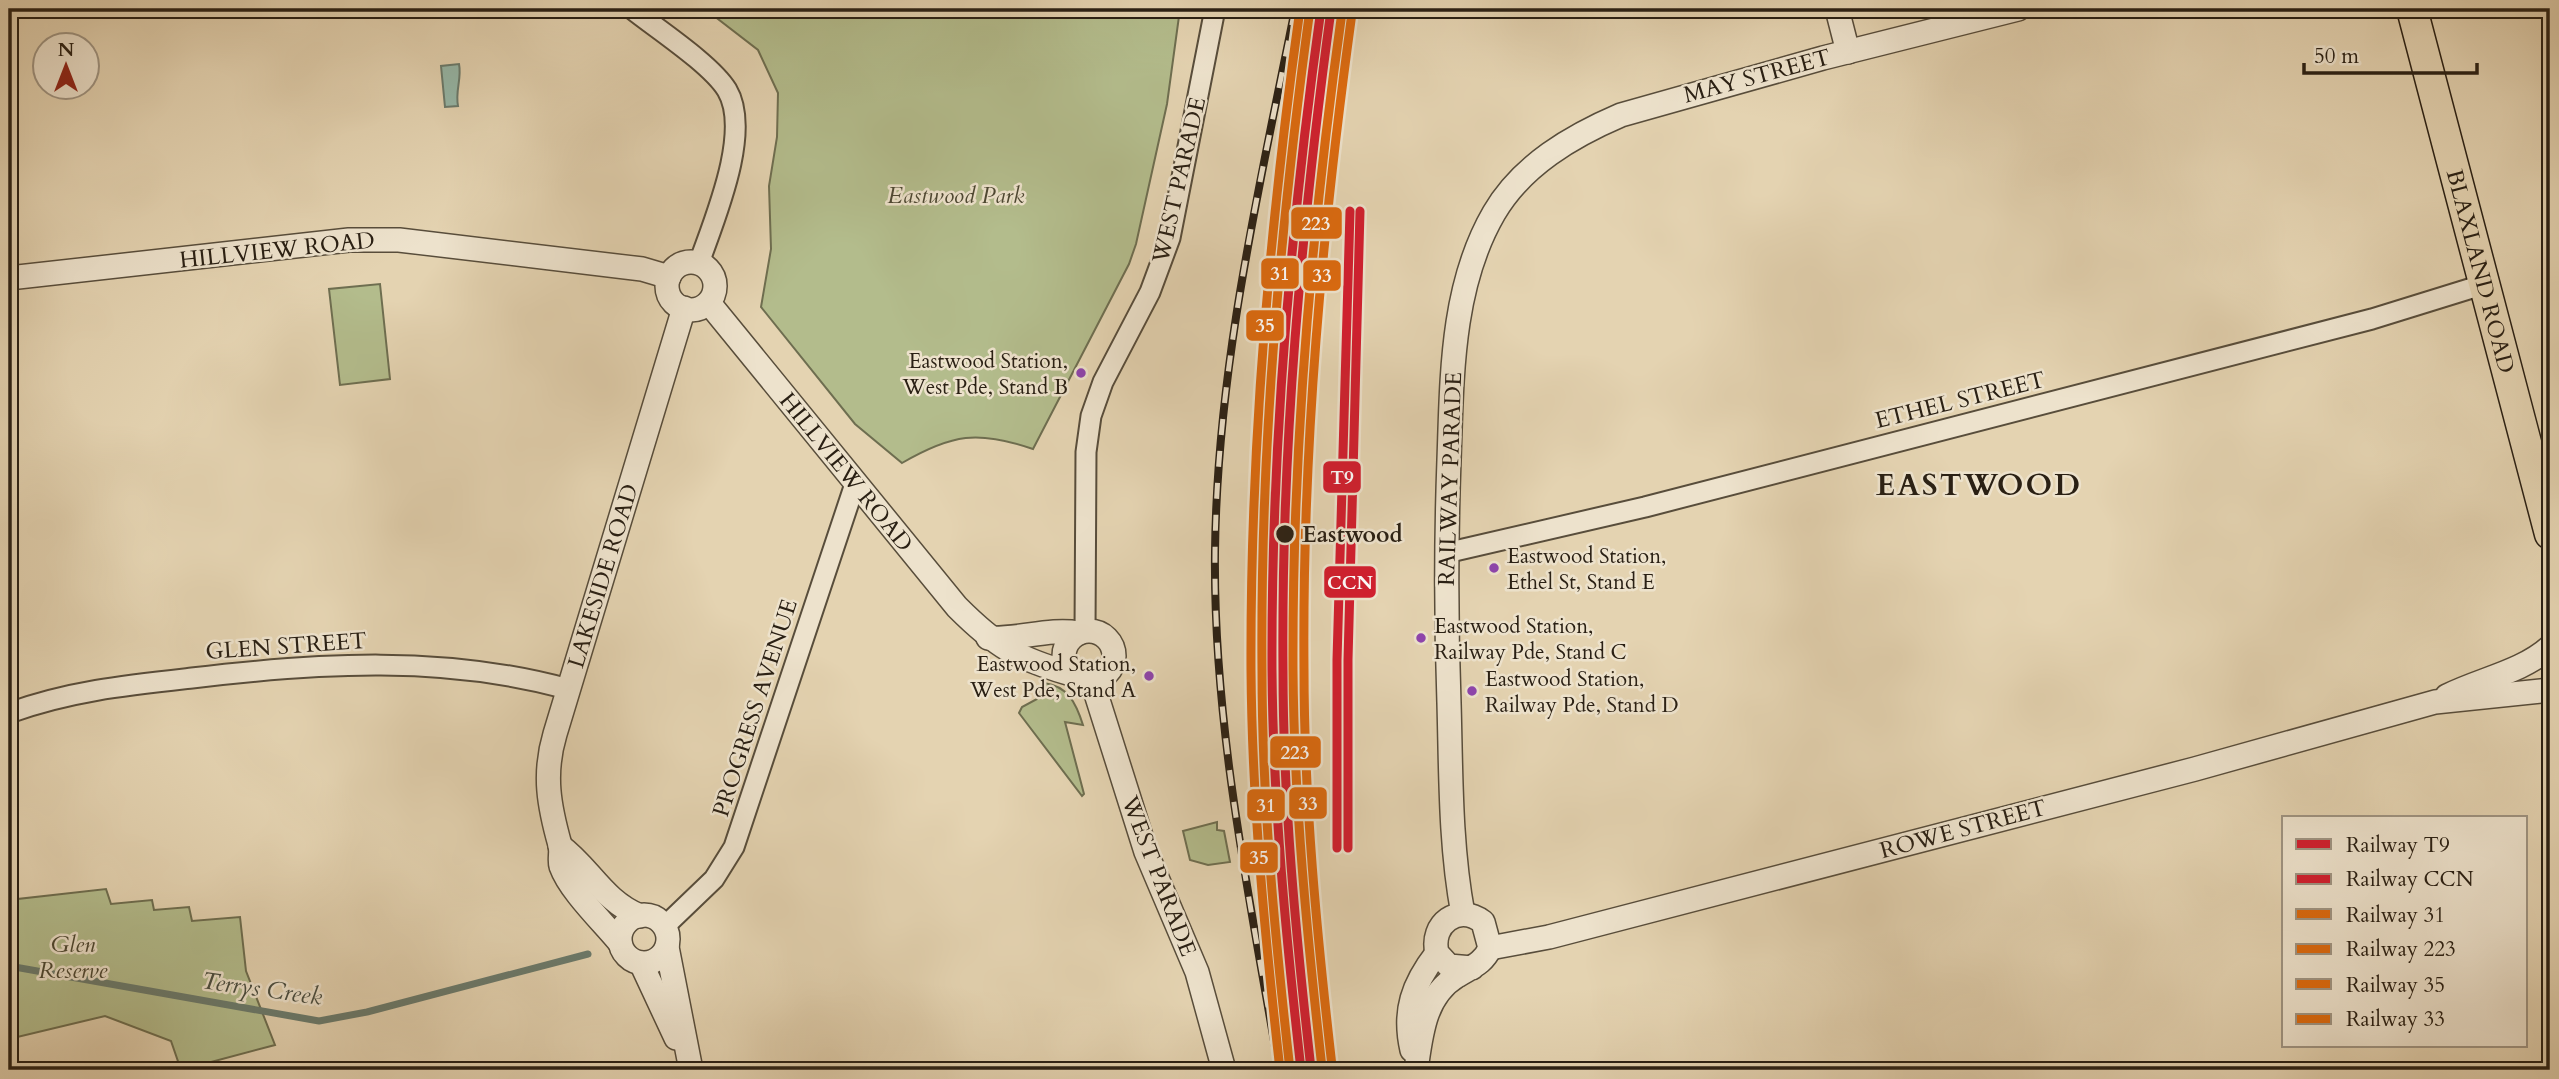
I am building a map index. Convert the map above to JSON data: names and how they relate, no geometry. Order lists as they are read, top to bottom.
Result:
{
  "streets": {
    "main road": ["BLAXLAND ROAD"],
    "street": [
      "MAY STREET",
      "WEST PARADE",
      "HILLVIEW ROAD",
      "ETHEL STREET",
      "RAILWAY PARADE",
      "LAKESIDE ROAD",
      "GLEN STREET",
      "PROGRESS AVENUE",
      "ROWE STREET"
    ]
  },
  "crossings": [
    ["MAY STREET", "RAILWAY PARADE"],
    ["WEST PARADE", "HILLVIEW ROAD"],
    ["HILLVIEW ROAD", "LAKESIDE ROAD"],
    ["HILLVIEW ROAD", "PROGRESS AVENUE"],
    ["BLAXLAND ROAD", "ETHEL STREET"],
    ["ETHEL STREET", "RAILWAY PARADE"],
    ["RAILWAY PARADE", "ROWE STREET"],
    ["LAKESIDE ROAD", "GLEN STREET"],
    ["LAKESIDE ROAD", "PROGRESS AVENUE"]
  ],
  "districts": ["EASTWOOD"],
  "water": ["Terrys Creek"],
  "parks": ["Eastwood Park", "Glen Reserve"],
  "places": [
    "Eastwood Station, West Pde, Stand B",
    "Eastwood",
    "Eastwood Station, Ethel St, Stand E",
    "Eastwood Station, Railway Pde, Stand C",
    "Eastwood Station, West Pde, Stand A",
    "Eastwood Station, Railway Pde, Stand D"
  ],
  "lines": [
    "rail line T9",
    "rail line 31",
    "rail line 35",
    "rail line CCN",
    "rail line 223",
    "rail line 33"
  ],
  "legend": [
    "Railway T9",
    "Railway CCN",
    "Railway 31",
    "Railway 223",
    "Railway 35",
    "Railway 33"
  ],
  "scale_bar": "50 m",
  "north": "top"
}
